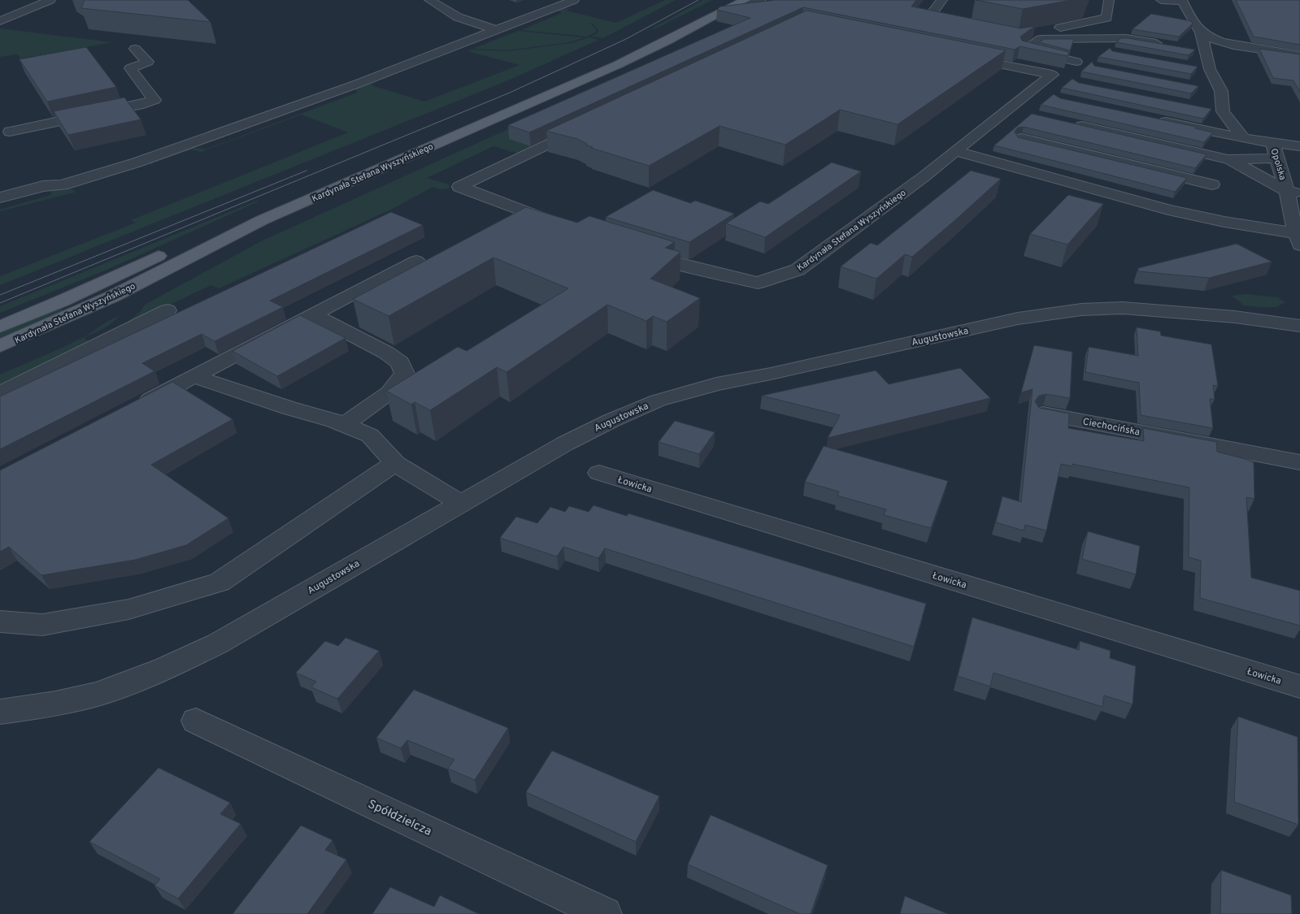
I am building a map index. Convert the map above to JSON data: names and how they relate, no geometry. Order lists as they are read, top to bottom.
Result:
{
  "streets": {
    "main road": ["Kardynała Stefana Wyszyńskiego"],
    "street": [
      "Opolska",
      "Augustowska",
      "Ciechocińska",
      "Łowicka",
      "Spółdzielcza"
    ]
  }
}
